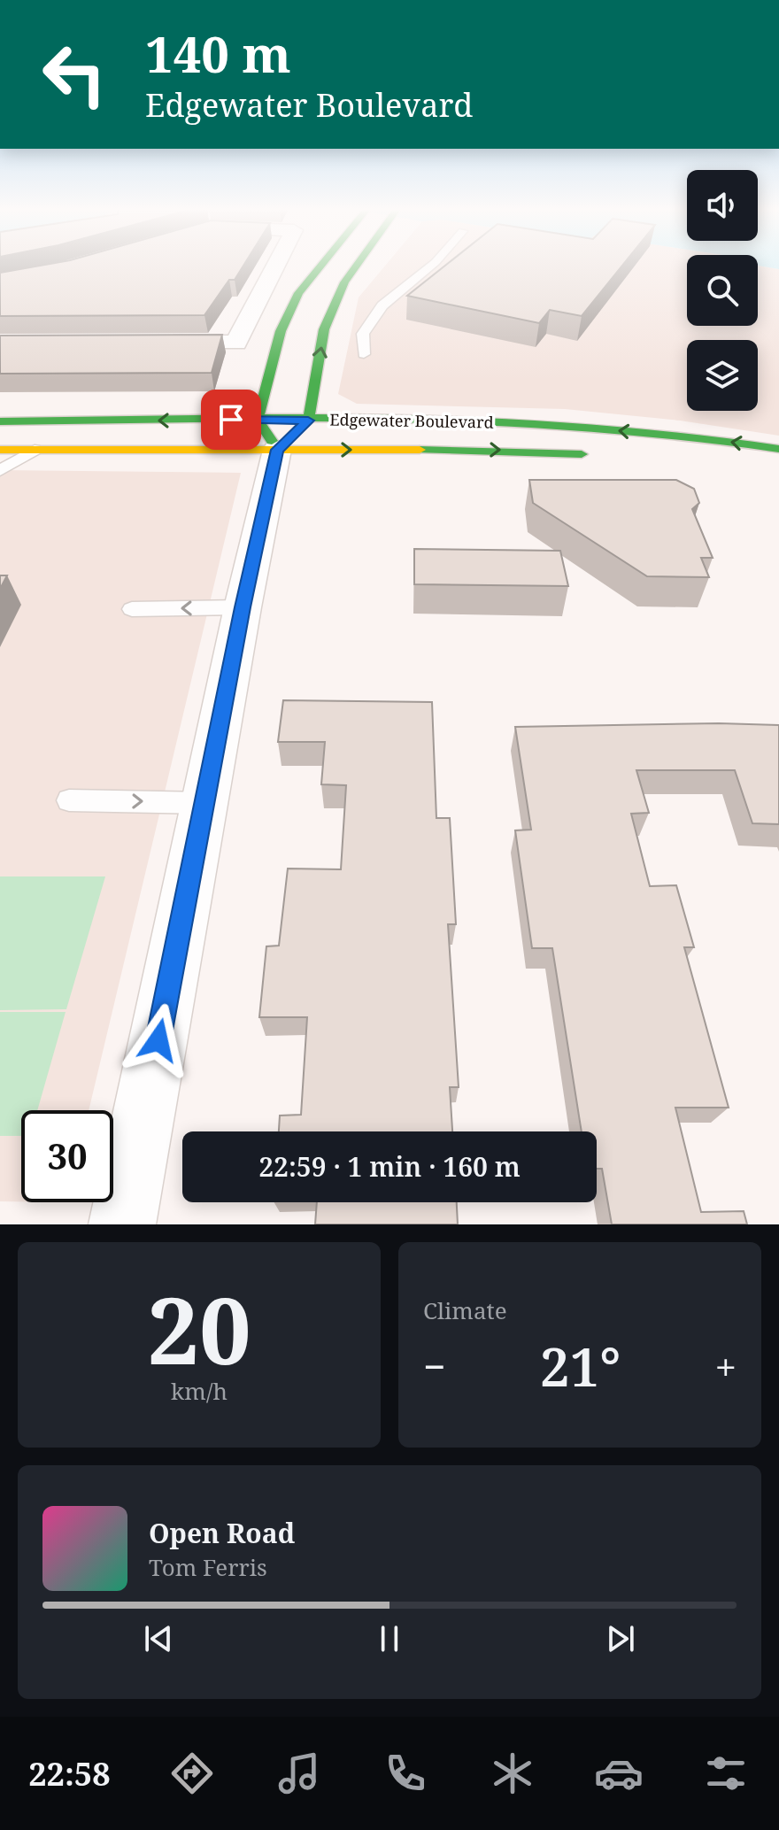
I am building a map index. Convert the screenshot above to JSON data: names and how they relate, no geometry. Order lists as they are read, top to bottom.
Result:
{
  "streets": {
    "main road": ["Edgewater Boulevard"]
  },
  "page": {
    "turn": ["140 m", "Edgewater Boulevard"],
    "limit": "30",
    "trip": "22:59 · 1 min · 160 m",
    "tile": [
      ["20", "km/h"],
      "Climate"
    ],
    "heat": ["−", "21°", "+"],
    "song": ["Open Road", "Tom Ferris"],
    "tabs": "22:58"
  }
}
